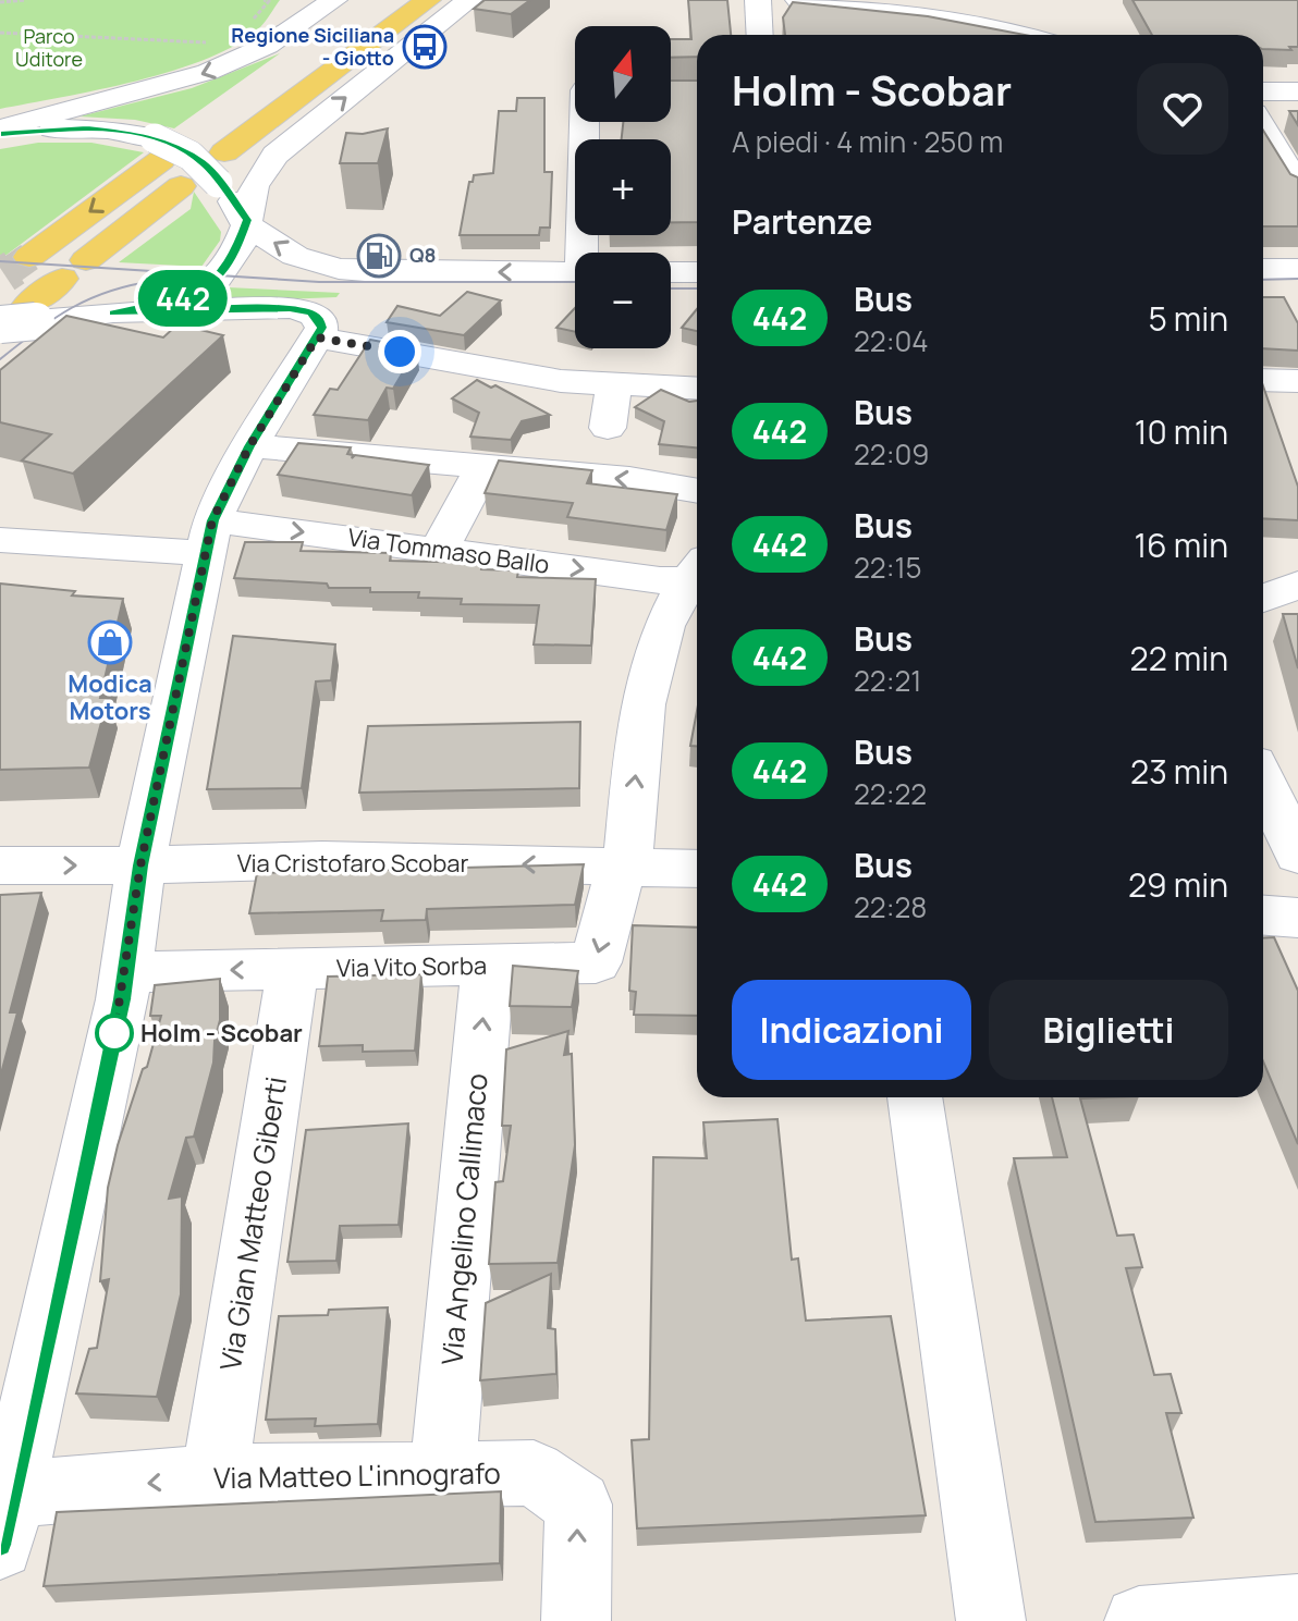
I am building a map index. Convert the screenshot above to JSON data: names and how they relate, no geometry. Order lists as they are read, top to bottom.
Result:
{
  "streets": {
    "street": [
      "Via Tommaso Ballo",
      "Via Cristofaro Scobar",
      "Via Vito Sorba",
      "Via Angelino Callimaco",
      "Via Gian Matteo Giberti",
      "Via Matteo L'innografo"
    ]
  },
  "crossings": [
    ["Via Cristofaro Scobar", "Via Vito Sorba"],
    ["Via Vito Sorba", "Via Angelino Callimaco"],
    ["Via Vito Sorba", "Via Gian Matteo Giberti"],
    ["Via Angelino Callimaco", "Via Matteo L'innografo"],
    ["Via Gian Matteo Giberti", "Via Matteo L'innografo"]
  ],
  "one_way": ["Via Vito Sorba"],
  "parks": ["Parco Uditore"],
  "places": {
    "bus stop": ["Regione Siciliana - Giotto"],
    "fuel station": ["Q8"],
    "shop": ["Modica Motors"],
    "other": ["Holm - Scobar"]
  },
  "lines": ["bus line 442"],
  "north": "top",
  "page": {
    "on_map": "442",
    "map_buttons": ["+", "−"],
    "heading": [
      ["Holm - Scobar", "A piedi · 4 min · 250 m"],
      "Partenze"
    ],
    "list": [
      {
        "mark": "442",
        "name": "Bus",
        "note": "22:04",
        "value": "5 min"
      },
      {
        "mark": "442",
        "name": "Bus",
        "note": "22:09",
        "value": "10 min"
      },
      {
        "mark": "442",
        "name": "Bus",
        "note": "22:15",
        "value": "16 min"
      },
      {
        "mark": "442",
        "name": "Bus",
        "note": "22:21",
        "value": "22 min"
      },
      {
        "mark": "442",
        "name": "Bus",
        "note": "22:22",
        "value": "23 min"
      },
      {
        "mark": "442",
        "name": "Bus",
        "note": "22:28",
        "value": "29 min"
      }
    ],
    "buttons": ["Indicazioni", "Biglietti"]
  }
}
